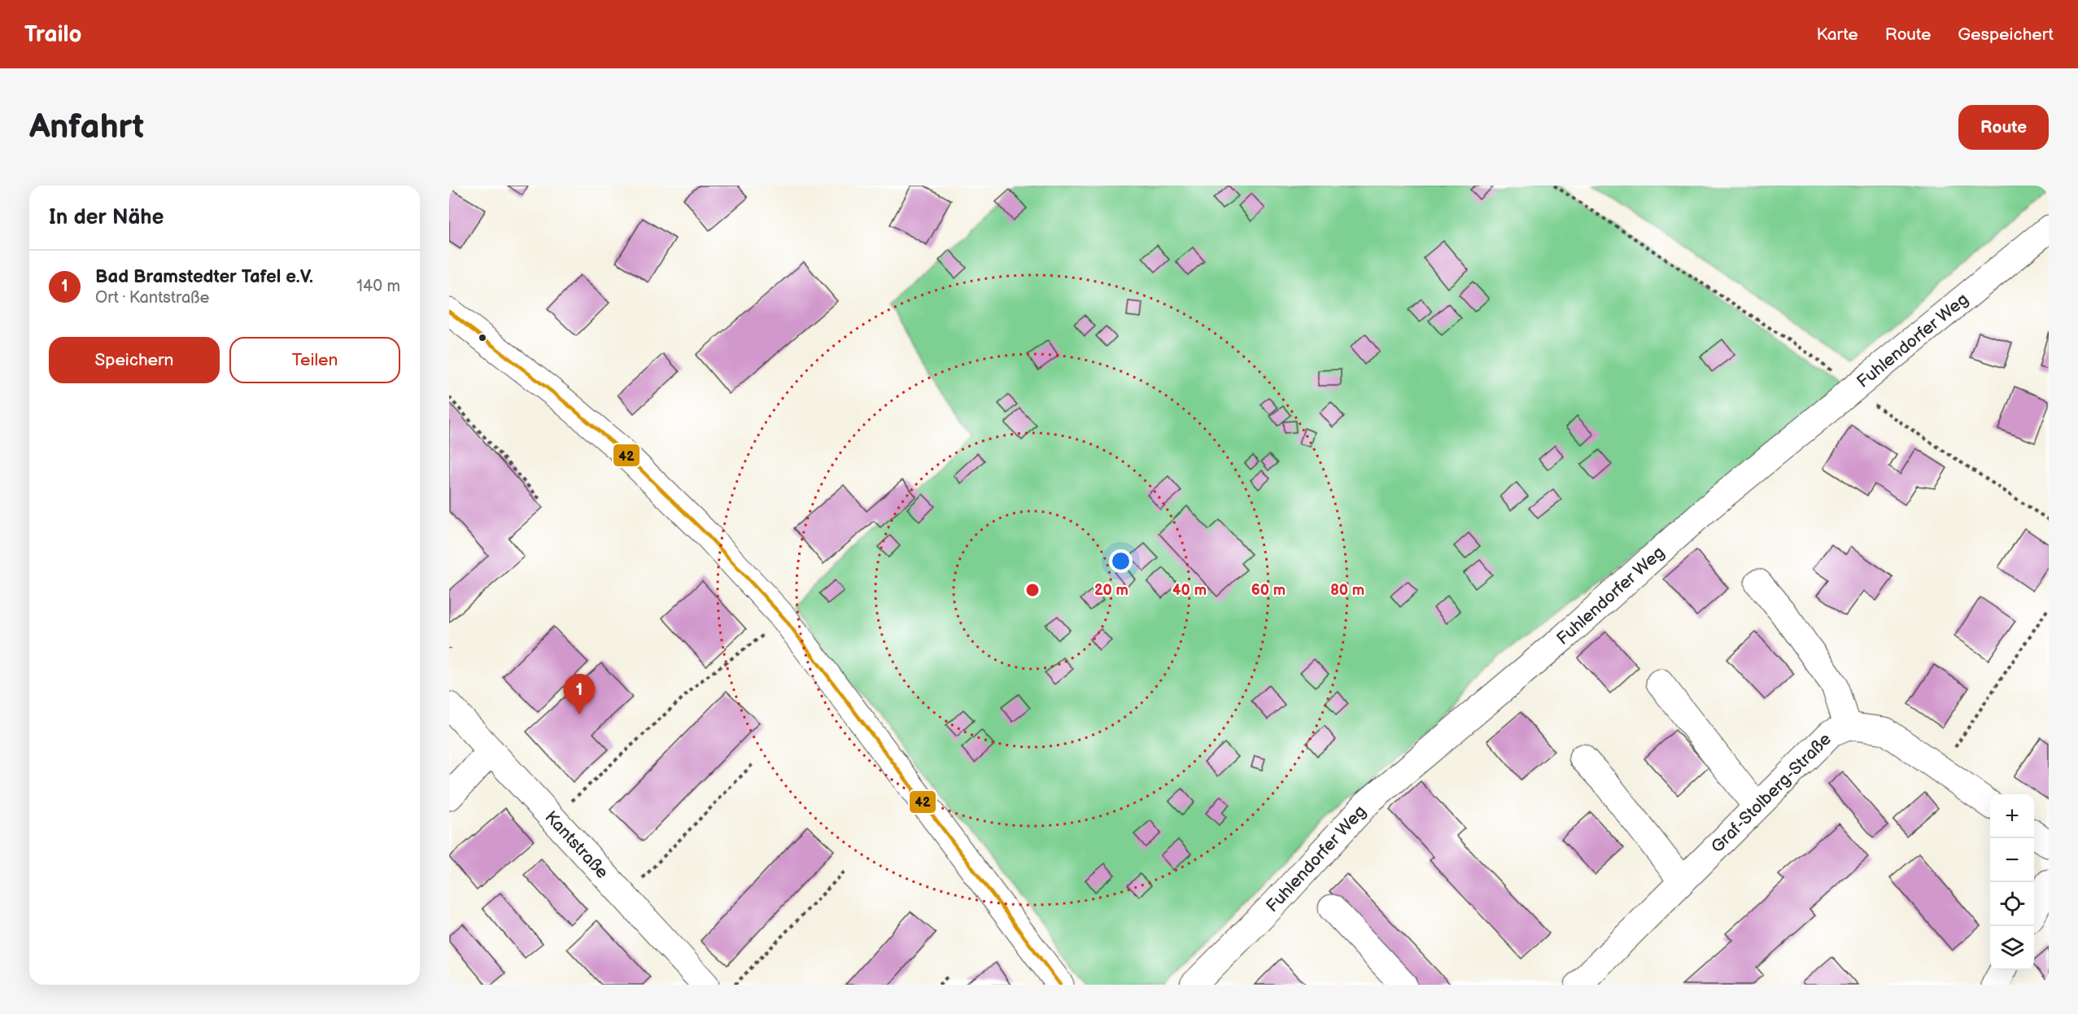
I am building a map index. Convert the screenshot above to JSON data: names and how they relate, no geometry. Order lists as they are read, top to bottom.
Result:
{
  "streets": {
    "street": ["Fuhlendorfer Weg", "Graf-Stolberg-Straße", "Kantstraße"]
  },
  "lines": ["transit line 42"],
  "page": {
    "header": "Trailo",
    "nav": ["Karte", "Route", "Gespeichert"],
    "buttons": [
      "Route",
      ["Speichern", "Teilen"]
    ],
    "title": "Anfahrt",
    "heading": "In der Nähe",
    "list": [
      {
        "mark": "1",
        "name": "Bad Bramstedter Tafel e.V.",
        "note": "Ort · Kantstraße",
        "value": "140 m"
      }
    ],
    "pins": "1",
    "map_buttons": ["+", "−"]
  },
  "rings": [
    "20 m",
    "40 m",
    "60 m",
    "80 m"
  ]
}
